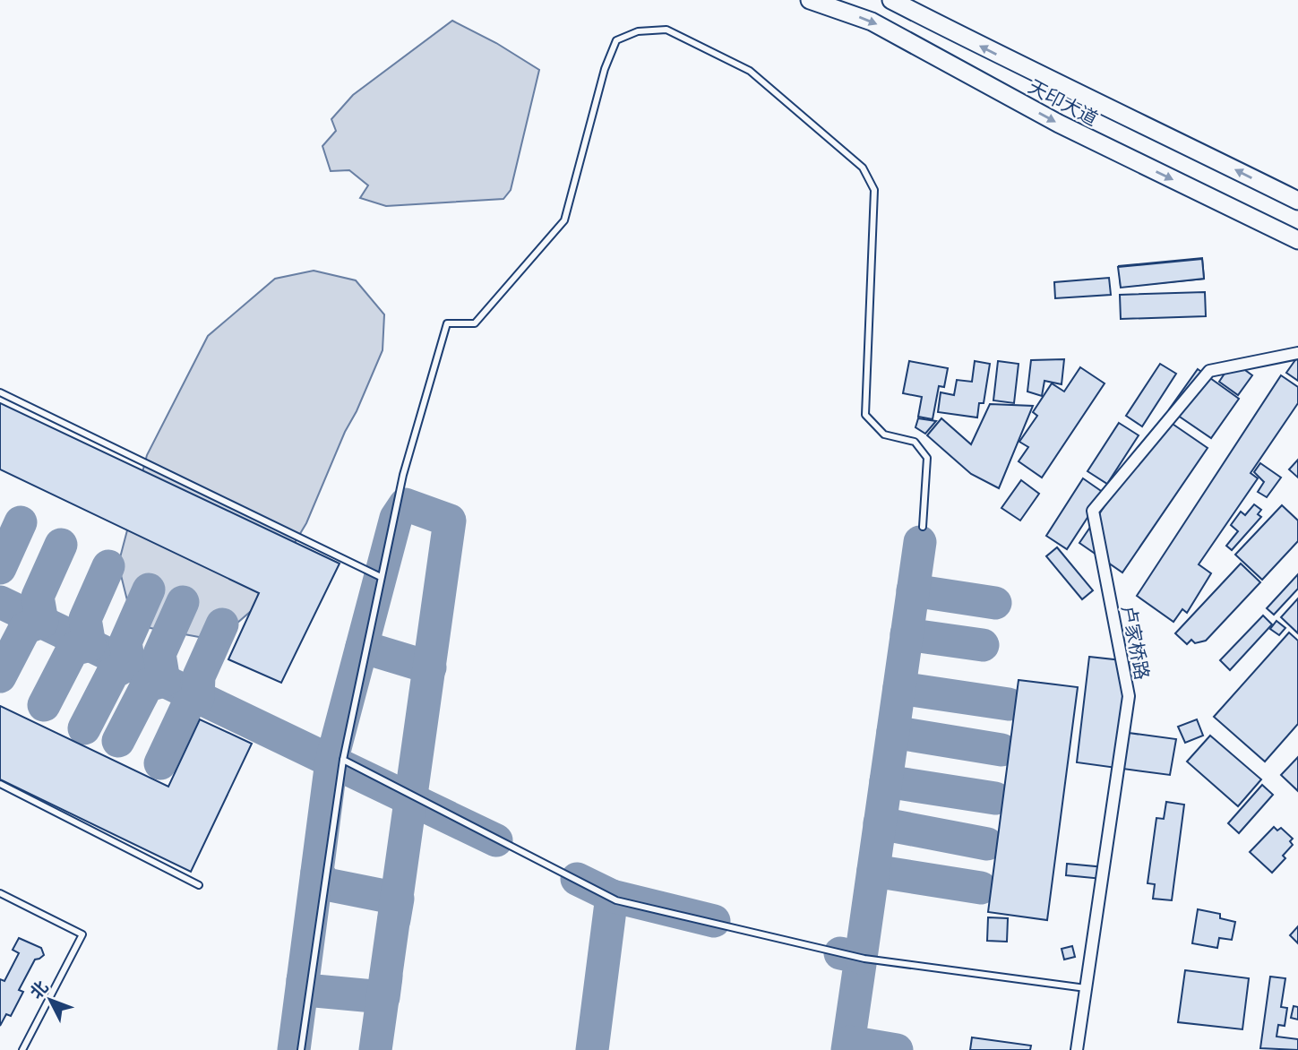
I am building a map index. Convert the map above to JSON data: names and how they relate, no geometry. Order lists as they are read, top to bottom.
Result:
{
  "streets": {
    "main road": ["天印大道"],
    "street": ["卢家桥路"]
  },
  "north": "top left"
}
